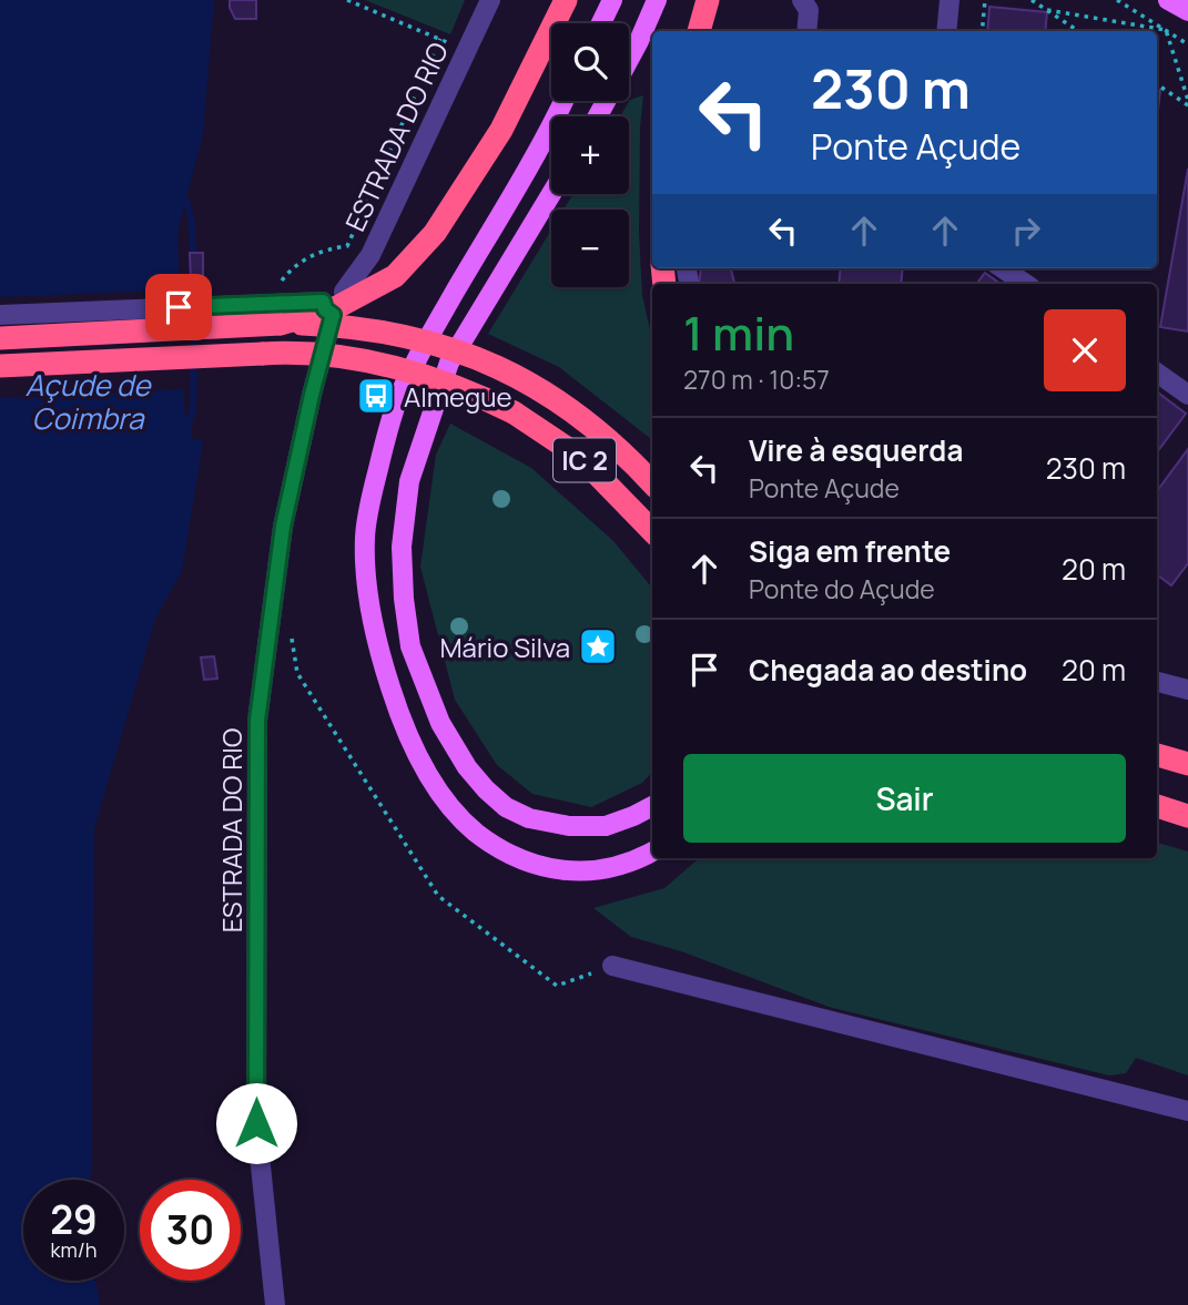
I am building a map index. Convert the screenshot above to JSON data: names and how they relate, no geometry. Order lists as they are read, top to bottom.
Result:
{
  "streets": {
    "highway": ["IC 2"],
    "street": ["ESTRADA DO RIO"]
  },
  "water": ["Açude de Coimbra"],
  "places": {
    "bus stop": ["Almegue"],
    "place": ["Mário Silva"]
  },
  "page": {
    "map_buttons": ["+", "−"],
    "turn": ["230 m", "Ponte Açude"],
    "heading": ["1 min", "270 m · 10:57"],
    "list": [
      {
        "name": "Vire à esquerda",
        "note": "Ponte Açude",
        "value": "230 m"
      },
      {
        "name": "Siga em frente",
        "note": "Ponte do Açude",
        "value": "20 m"
      },
      {
        "name": "Chegada ao destino",
        "value": "20 m"
      }
    ],
    "buttons": "Sair",
    "speed": "29 km/h",
    "limit": "30"
  }
}
